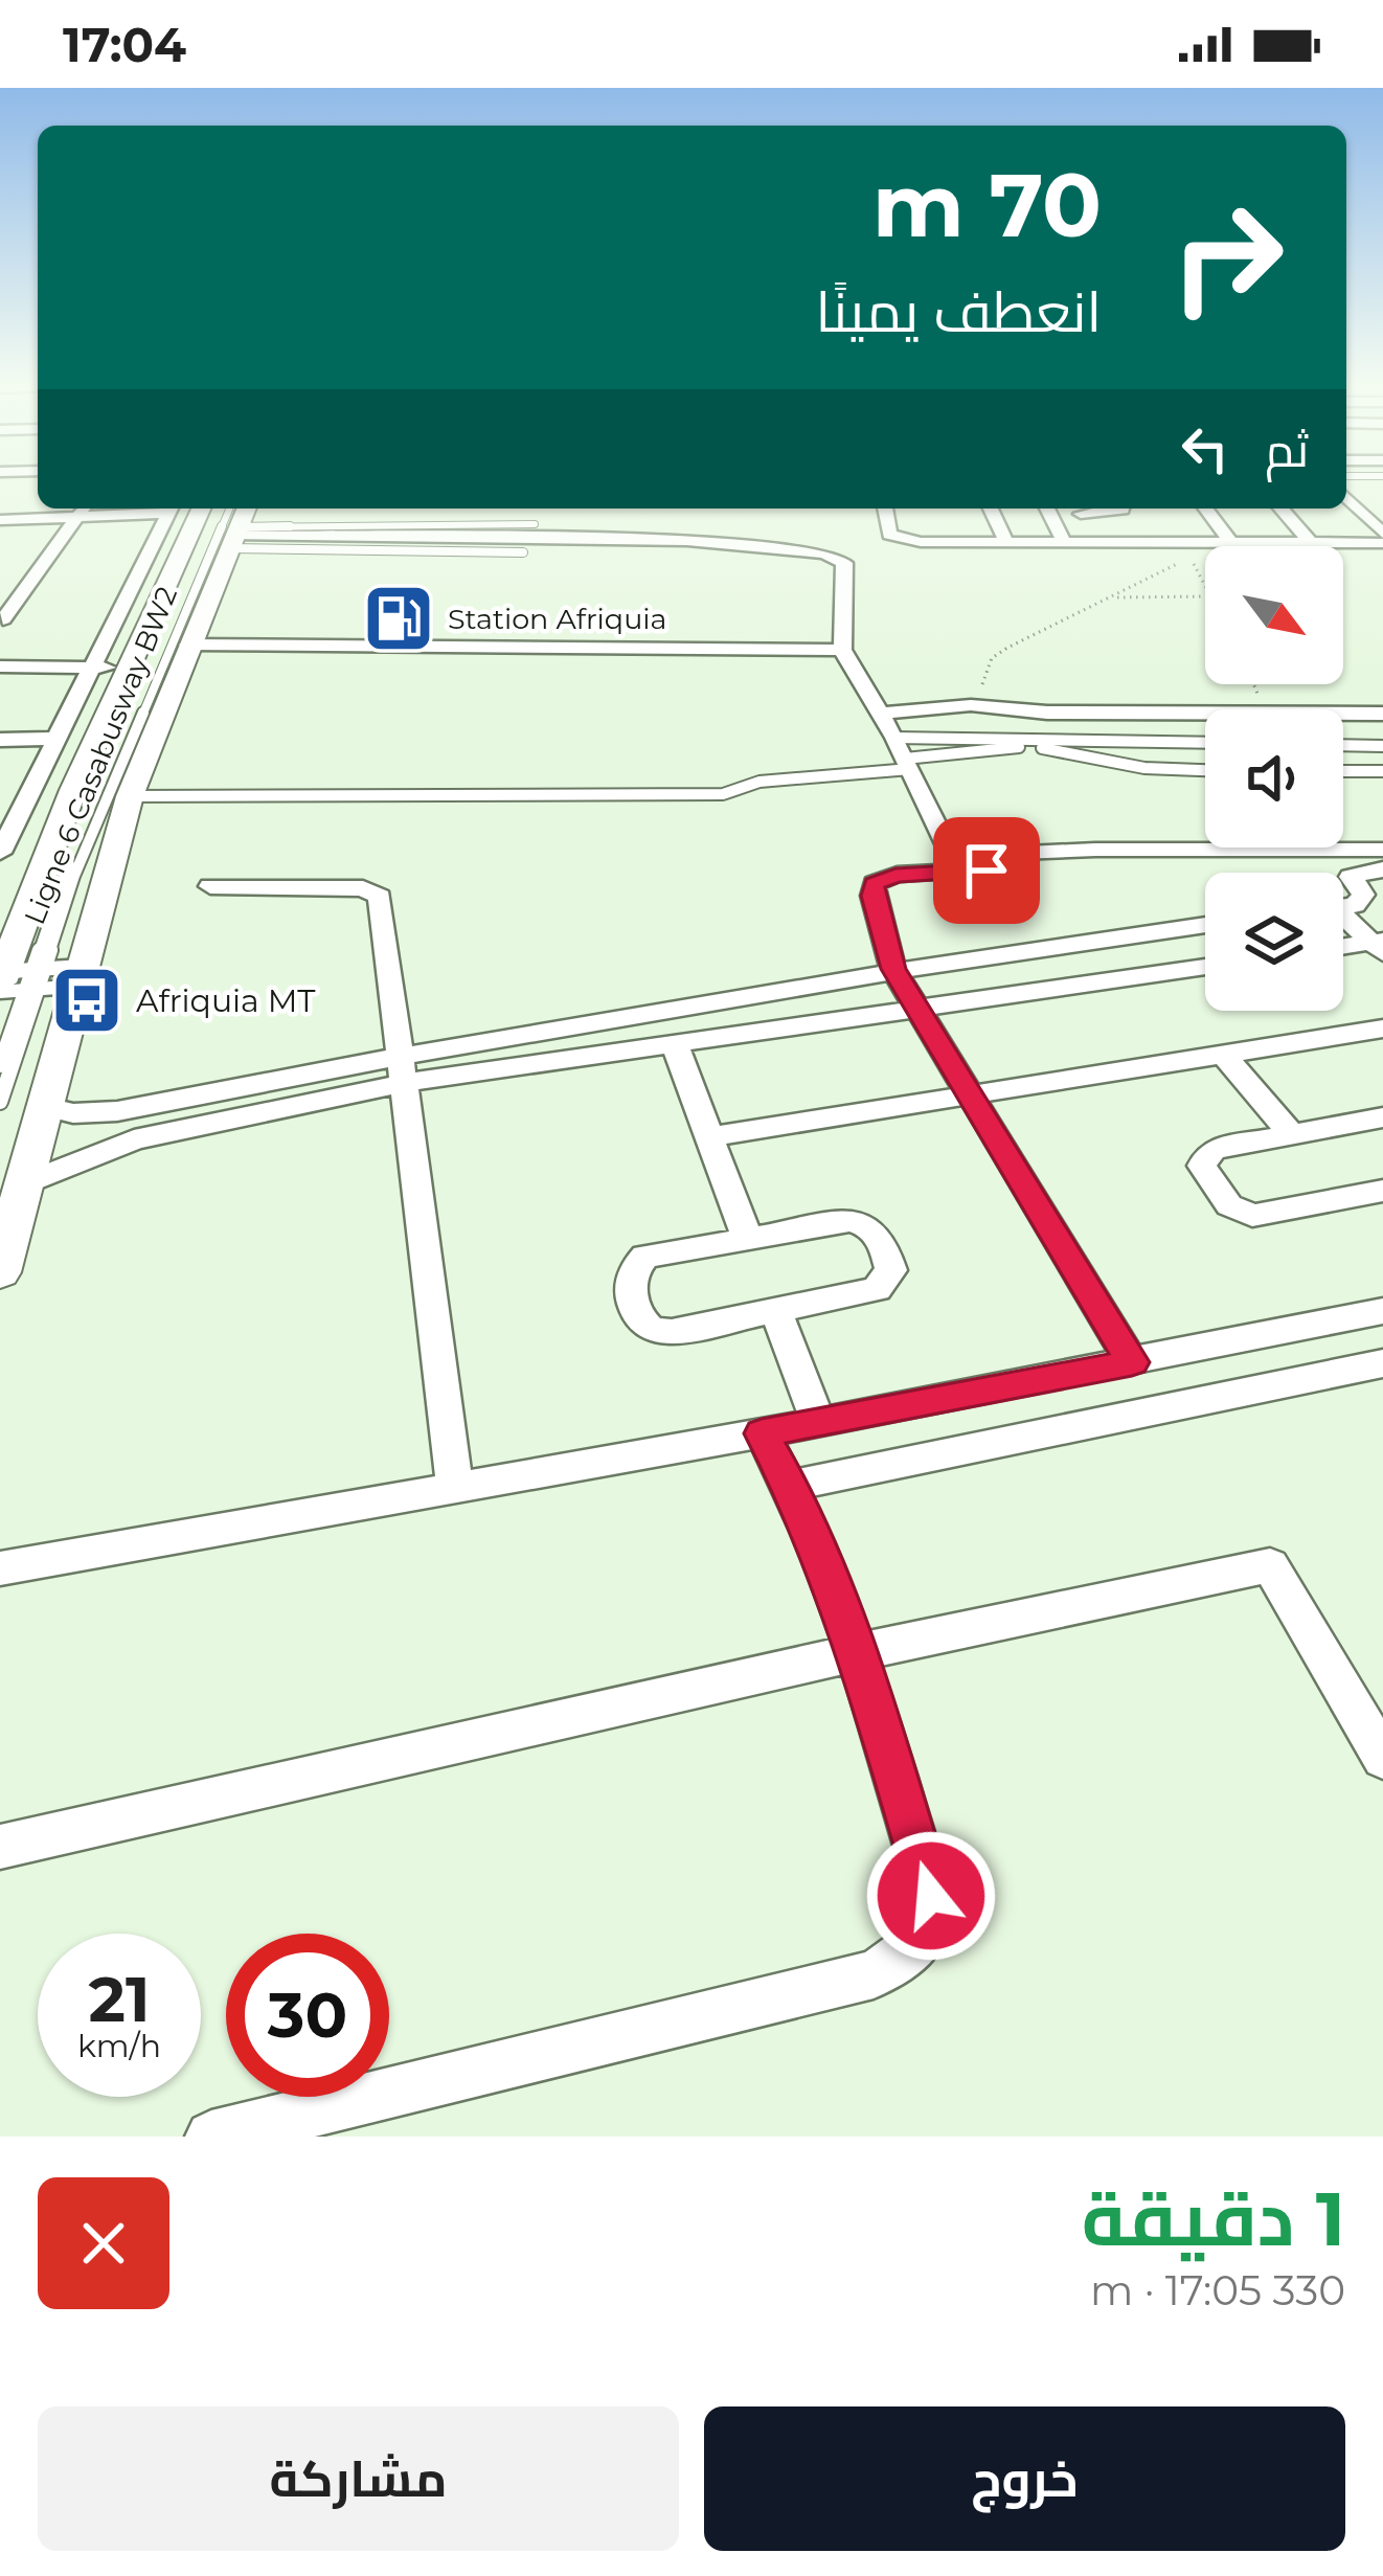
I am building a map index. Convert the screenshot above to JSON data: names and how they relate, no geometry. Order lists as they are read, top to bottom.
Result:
{
  "streets": {
    "lane": ["Ligne 6 Casabusway BW2"]
  },
  "places": {
    "fuel station": ["Station Afriquia"],
    "bus stop": ["Afriquia MT"]
  },
  "north": "bottom right",
  "page": {
    "status": "17:04",
    "turn": ["70 m", "انعطف يمينًا"],
    "then": "ثم",
    "speed": "21 km/h",
    "limit": "30",
    "heading": ["1 دقيقة", "330 m · 17:05"],
    "buttons": ["خروج", "مشاركة"]
  }
}
